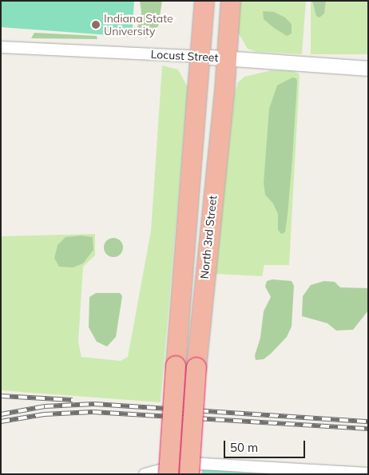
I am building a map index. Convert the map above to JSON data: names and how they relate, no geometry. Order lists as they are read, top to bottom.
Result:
{
  "streets": {
    "highway": ["North 3rd Street"],
    "street": ["Locust Street"]
  },
  "crossings": [
    ["Locust Street", "North 3rd Street"]
  ],
  "places": ["Indiana State University"],
  "scale_bar": "50 m"
}
